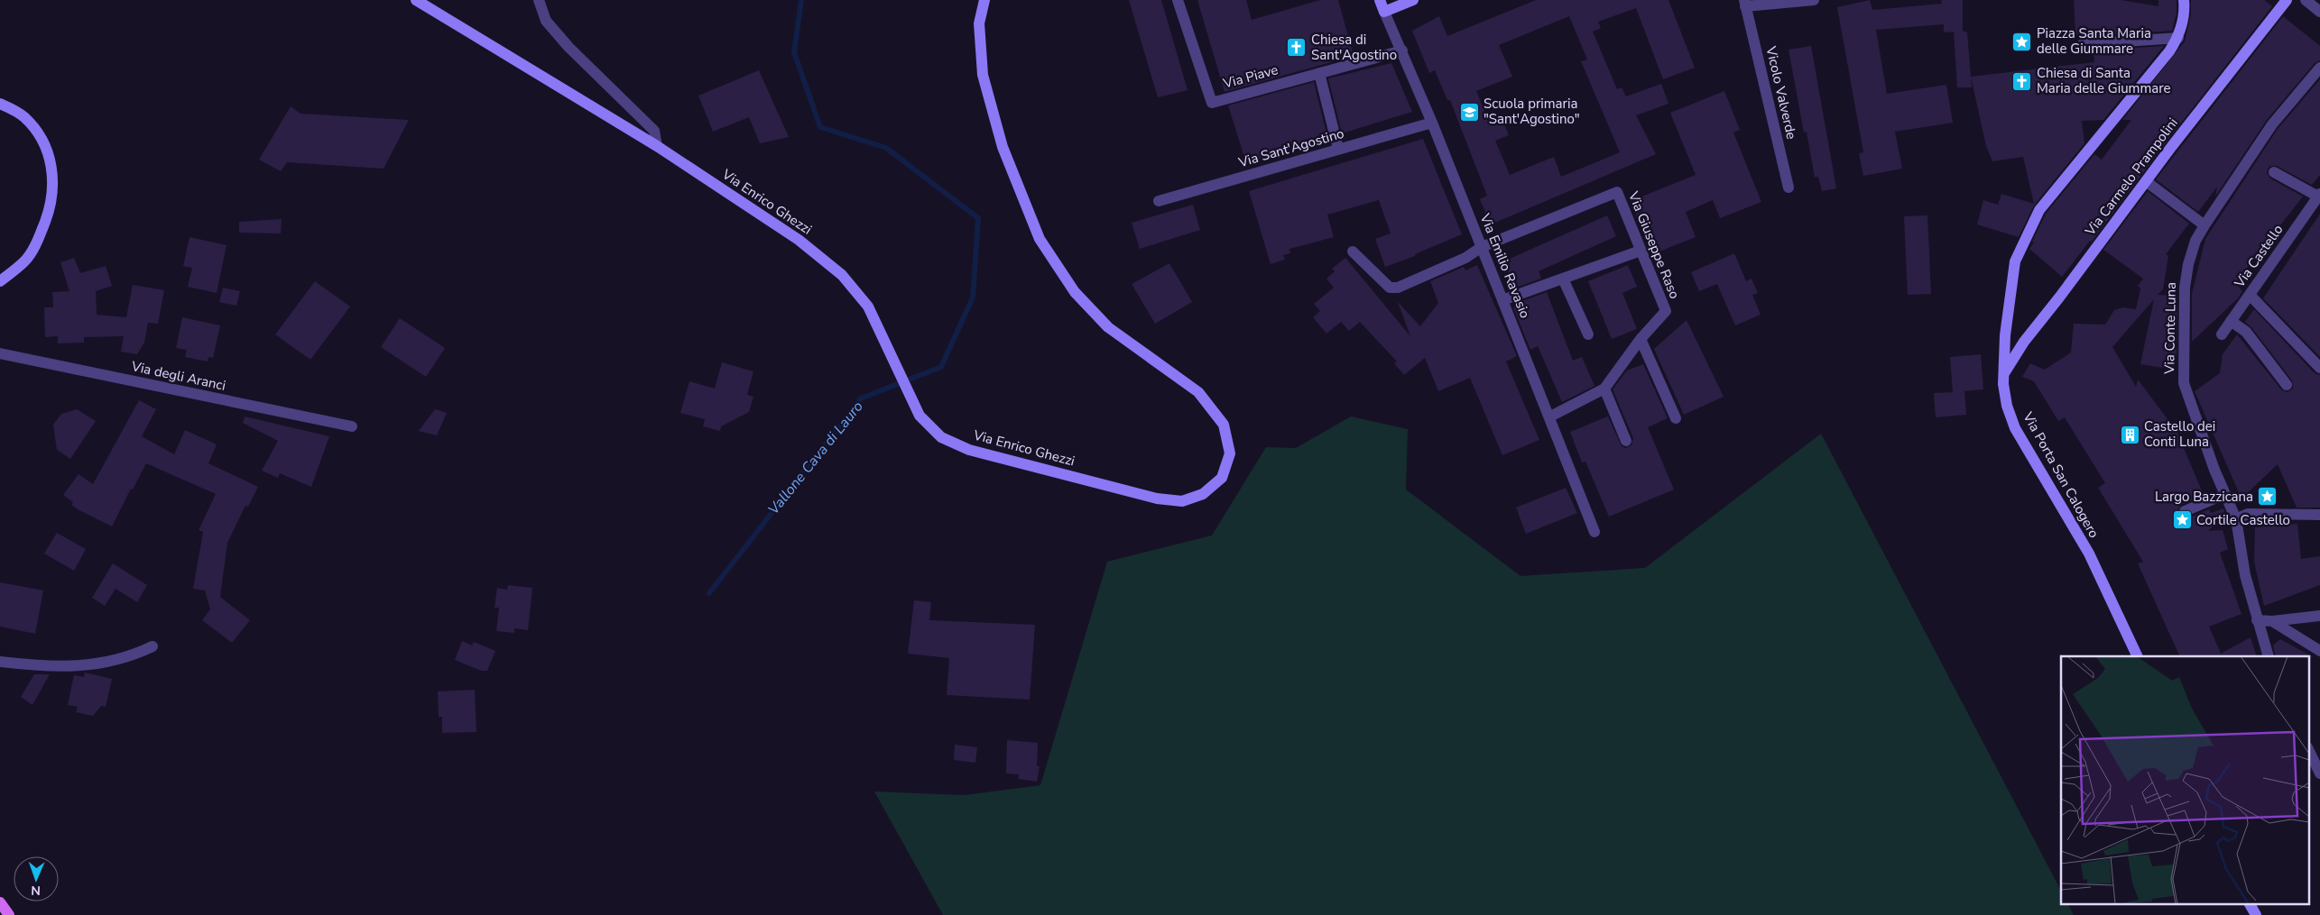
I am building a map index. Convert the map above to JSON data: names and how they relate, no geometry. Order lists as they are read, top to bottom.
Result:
{
  "streets": {
    "street": [
      "Via Piave",
      "Vicolo Valverde",
      "Via Sant'Agostino",
      "Via Carmelo Prampolini",
      "Via Enrico Ghezzi",
      "Via Giuseppe Raso",
      "Via Castello",
      "Via Emilio Ravasio",
      "Via Conte Luna",
      "Via degli Aranci",
      "Via Porta San Calogero"
    ]
  },
  "crossings": [
    ["Via Piave", "Via Emilio Ravasio"],
    ["Via Sant'Agostino", "Via Emilio Ravasio"],
    ["Via Carmelo Prampolini", "Via Porta San Calogero"],
    ["Via Giuseppe Raso", "Via Emilio Ravasio"]
  ],
  "water": ["Vallone Cava di Lauro"],
  "places": {
    "place": ["Piazza Santa Maria delle Giummare", "Largo Bazzicana", "Cortile Castello"],
    "church": ["Chiesa di Sant'Agostino", "Chiesa di Santa Maria delle Giummare"],
    "school or university": ["Scuola primaria \"Sant'Agostino\""],
    "building": ["Castello dei Conti Luna"]
  },
  "north": "bottom"
}
